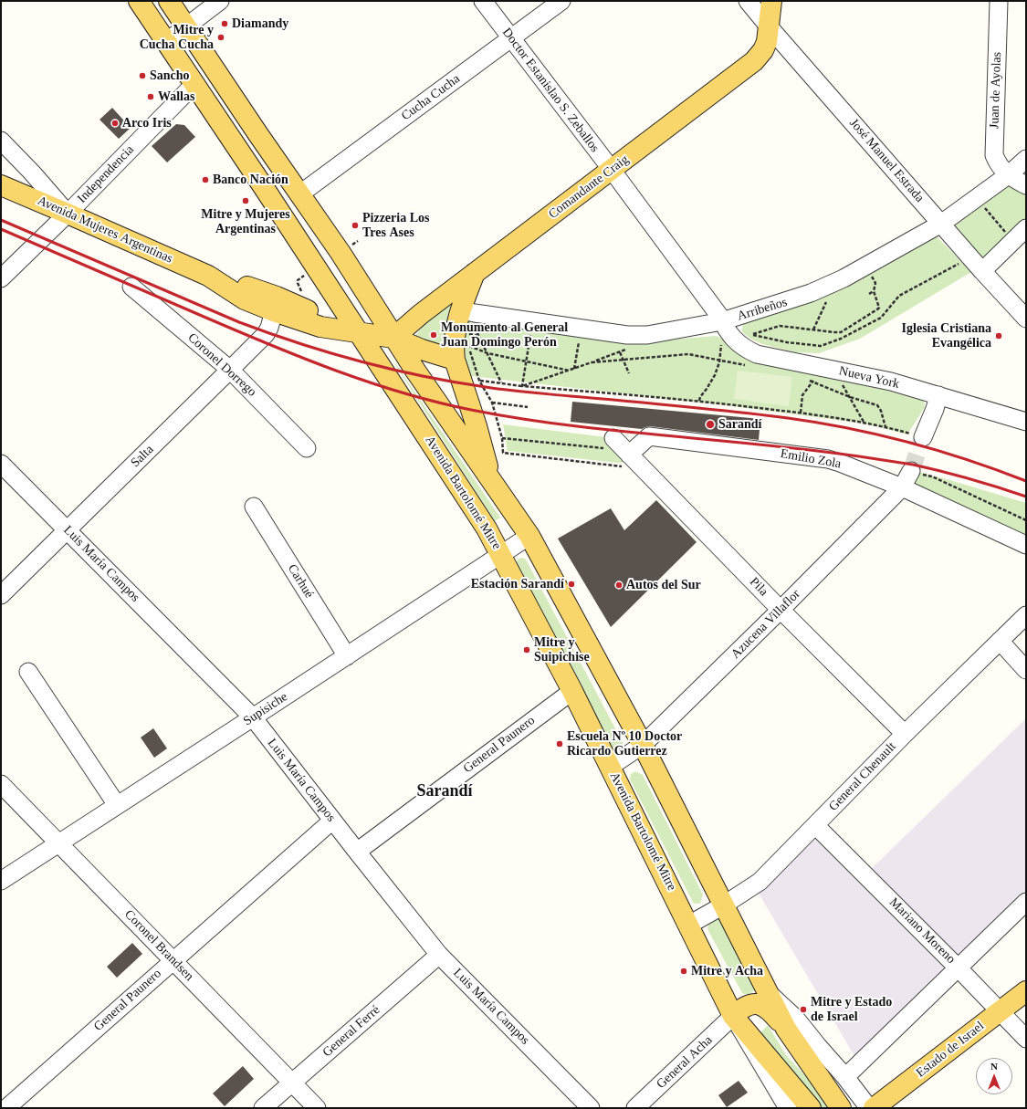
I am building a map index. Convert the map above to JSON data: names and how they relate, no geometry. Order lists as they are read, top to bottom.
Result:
{
  "streets": {
    "main road": [
      "Comandante Craig",
      "Avenida Mujeres Argentinas",
      "Avenida Bartolomé Mitre",
      "Estado de Israel"
    ],
    "street": [
      "Doctor Estanislao S. Zeballos",
      "Juan de Ayolas",
      "Cucha Cucha",
      "José Manuel Estrada",
      "Independencia",
      "Arribeños",
      "Coronel Dorrego",
      "Nueva York",
      "Salta",
      "Emilio Zola",
      "Luis María Campos",
      "Carhué",
      "Pila",
      "Azucena Villaflor",
      "Supisiche",
      "General Paunero",
      "General Chenault",
      "Mariano Moreno",
      "Coronel Brandsen",
      "General Ferré",
      "General Acha"
    ]
  },
  "crossings": [
    ["Doctor Estanislao S. Zeballos", "Cucha Cucha"],
    ["Doctor Estanislao S. Zeballos", "Comandante Craig"],
    ["Doctor Estanislao S. Zeballos", "Arribeños"],
    ["Doctor Estanislao S. Zeballos", "Nueva York"],
    ["Juan de Ayolas", "Arribeños"],
    ["José Manuel Estrada", "Comandante Craig"],
    ["José Manuel Estrada", "Arribeños"],
    ["Independencia", "Avenida Mujeres Argentinas"],
    ["Independencia", "Avenida Bartolomé Mitre"],
    ["Comandante Craig", "Avenida Mujeres Argentinas"],
    ["Avenida Mujeres Argentinas", "Salta"],
    ["Avenida Mujeres Argentinas", "Avenida Bartolomé Mitre"],
    ["Arribeños", "Nueva York"],
    ["Coronel Dorrego", "Salta"],
    ["Salta", "Luis María Campos"],
    ["Emilio Zola", "Pila"],
    ["Emilio Zola", "Azucena Villaflor"],
    ["Avenida Bartolomé Mitre", "Azucena Villaflor"],
    ["Avenida Bartolomé Mitre", "Supisiche"],
    ["Avenida Bartolomé Mitre", "General Paunero"],
    ["Avenida Bartolomé Mitre", "General Chenault"],
    ["Avenida Bartolomé Mitre", "General Acha"],
    ["Luis María Campos", "Supisiche"],
    ["Luis María Campos", "General Paunero"],
    ["Luis María Campos", "General Ferré"],
    ["Carhué", "Supisiche"],
    ["Pila", "Azucena Villaflor"],
    ["Pila", "General Chenault"],
    ["Supisiche", "Coronel Brandsen"],
    ["General Paunero", "Coronel Brandsen"],
    ["General Chenault", "Mariano Moreno"],
    ["Mariano Moreno", "Estado de Israel"],
    ["Coronel Brandsen", "General Ferré"]
  ],
  "districts": ["Sarandí"],
  "places": [
    "Diamandy",
    "Mitre y Cucha Cucha",
    "Sancho",
    "Wallas",
    "Arco Iris",
    "Banco Nación",
    "Mitre y Mujeres Argentinas",
    "Pizzeria Los Tres Ases",
    "Monumento al General Juan Domingo Perón",
    "Iglesia Cristiana Evangélica",
    "Sarandí",
    "Estación Sarandí",
    "Autos del Sur",
    "Mitre y Suipichise",
    "Escuela Nº 10 Doctor Ricardo Gutierrez",
    "Mitre y Acha",
    "Mitre y Estado de Israel"
  ],
  "north": "top"
}
